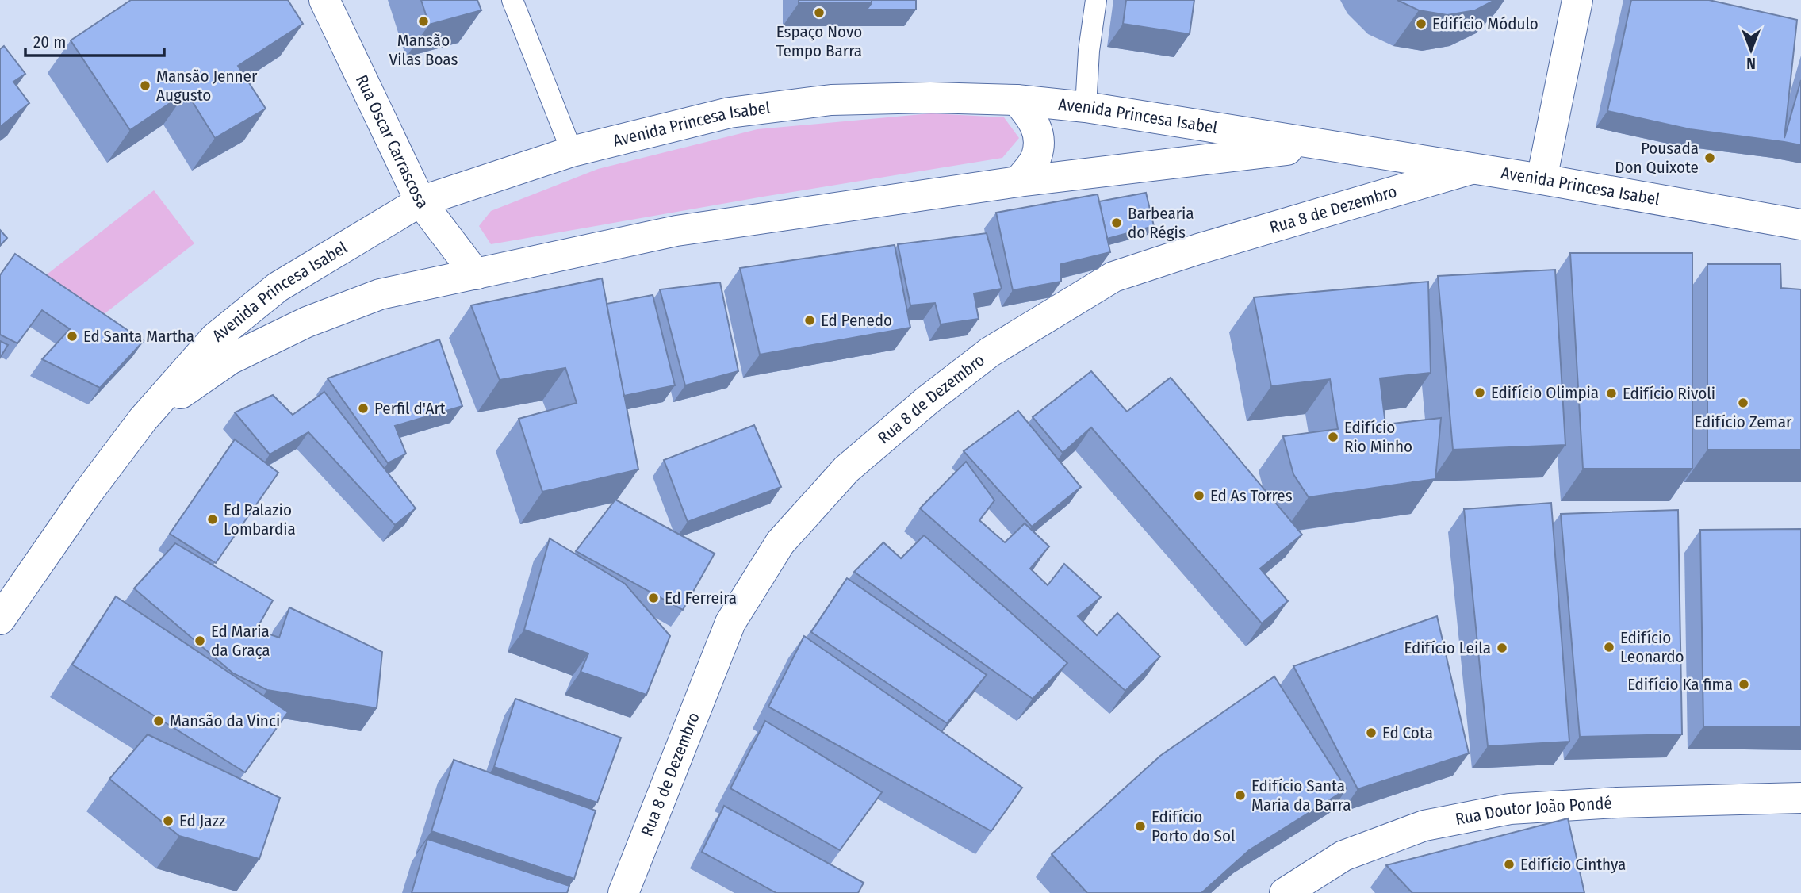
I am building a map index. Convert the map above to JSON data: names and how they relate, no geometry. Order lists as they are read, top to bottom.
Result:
{
  "streets": {
    "main road": [
      "Avenida Princesa Isabel",
      "Rua Oscar Carrascosa",
      "Rua 8 de Dezembro",
      "Rua Doutor João Pondé"
    ]
  },
  "crossings": [
    ["Avenida Princesa Isabel", "Rua Oscar Carrascosa"],
    ["Avenida Princesa Isabel", "Rua 8 de Dezembro"]
  ],
  "places": [
    "Espaço Novo Tempo Barra",
    "Mansão Vilas Boas",
    "Edifício Módulo",
    "Mansão Jenner Augusto",
    "Pousada Don Quixote",
    "Barbearia do Régis",
    "Ed Penedo",
    "Ed Santa Martha",
    "Edifício Olimpia",
    "Edifício Rivoli",
    "Edifício Zemar",
    "Perfil d'Art",
    "Edifício Rio Minho",
    "Ed As Torres",
    "Ed Palazio Lombardia",
    "Ed Ferreira",
    "Ed Maria da Graça",
    "Edifício Leonardo",
    "Edifício Leila",
    "Edifício Ka fima",
    "Mansão da Vinci",
    "Ed Cota",
    "Edifício Santa Maria da Barra",
    "Ed Jazz",
    "Edifício Porto do Sol",
    "Edifício Cinthya"
  ],
  "scale_bar": "20 m",
  "north": "bottom"
}
